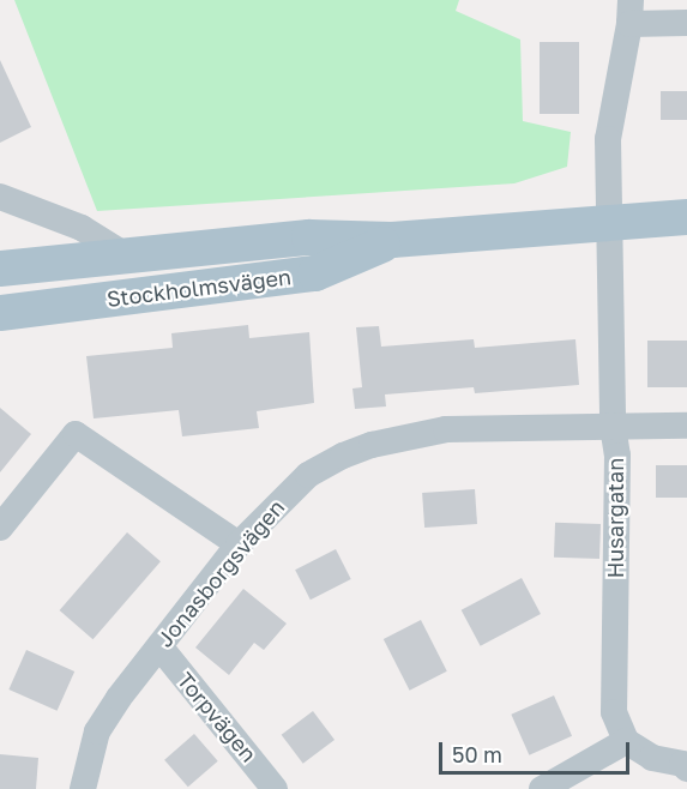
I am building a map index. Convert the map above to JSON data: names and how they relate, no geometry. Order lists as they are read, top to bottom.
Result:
{
  "streets": {
    "main road": ["Stockholmsvägen"],
    "street": ["Husargatan", "Jonasborgsvägen", "Torpvägen"]
  },
  "crossings": [
    ["Stockholmsvägen", "Husargatan"],
    ["Husargatan", "Jonasborgsvägen"],
    ["Jonasborgsvägen", "Torpvägen"]
  ],
  "scale_bar": "50 m"
}
